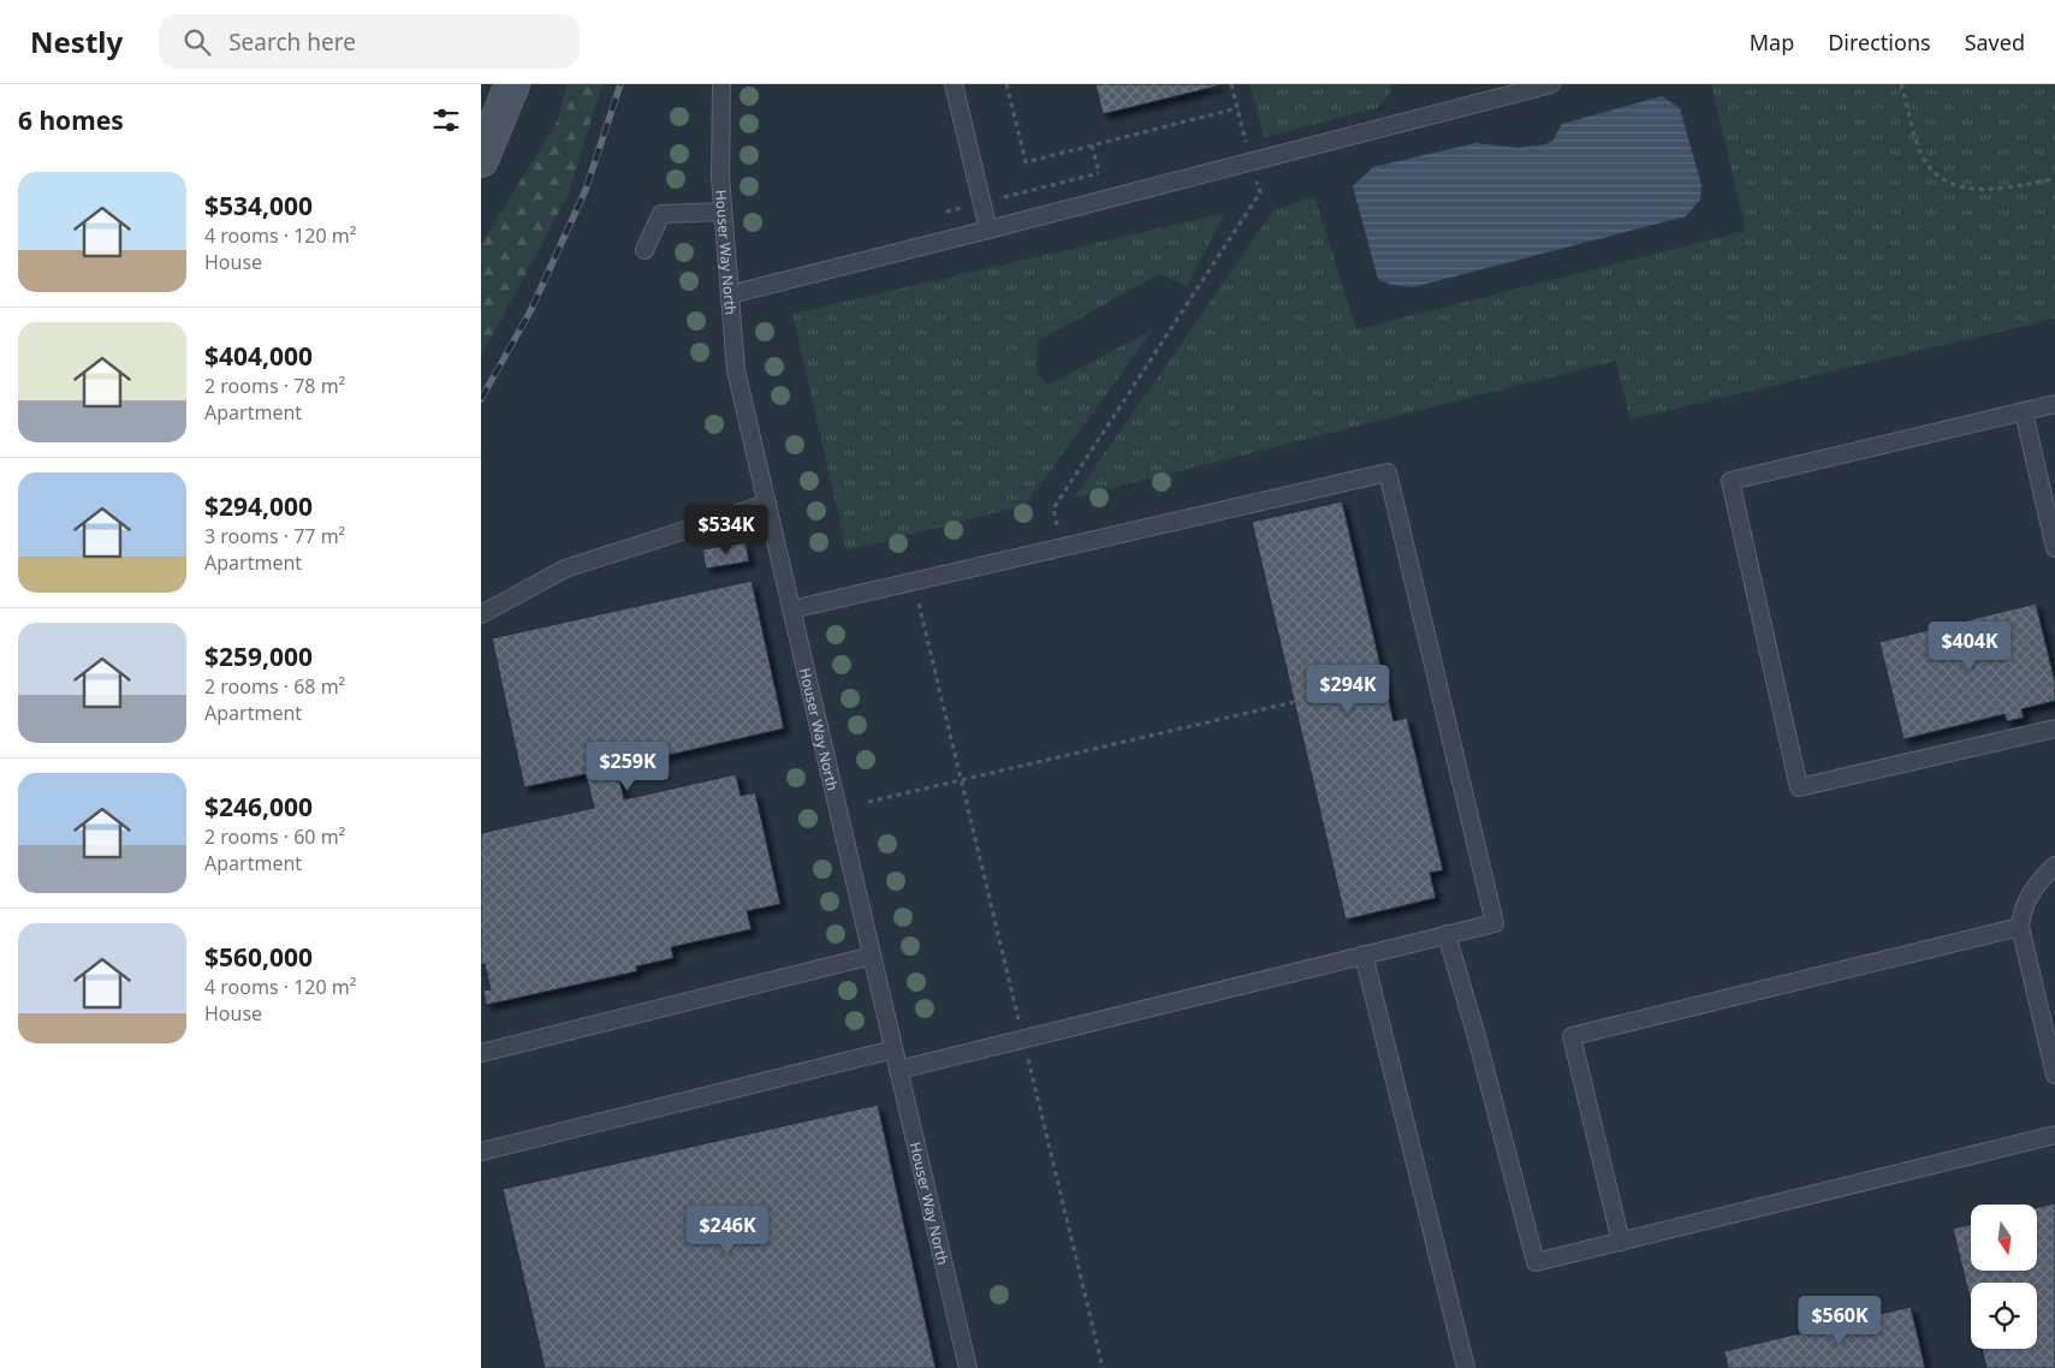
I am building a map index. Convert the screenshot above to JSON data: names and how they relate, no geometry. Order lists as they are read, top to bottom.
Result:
{
  "streets": {
    "lane": ["Houser Way North"]
  },
  "north": "bottom",
  "page": {
    "header": "Nestly",
    "search": "Search here",
    "nav": ["Map", "Directions", "Saved"],
    "heading": "6 homes",
    "list": [
      {
        "name": "$534,000",
        "note": "4 rooms · 120 m² · House"
      },
      {
        "name": "$404,000",
        "note": "2 rooms · 78 m² · Apartment"
      },
      {
        "name": "$294,000",
        "note": "3 rooms · 77 m² · Apartment"
      },
      {
        "name": "$259,000",
        "note": "2 rooms · 68 m² · Apartment"
      },
      {
        "name": "$246,000",
        "note": "2 rooms · 60 m² · Apartment"
      },
      {
        "name": "$560,000",
        "note": "4 rooms · 120 m² · House"
      }
    ],
    "price": [
      "$534K",
      "$404K",
      "$294K",
      "$259K",
      "$246K",
      "$560K"
    ]
  }
}
